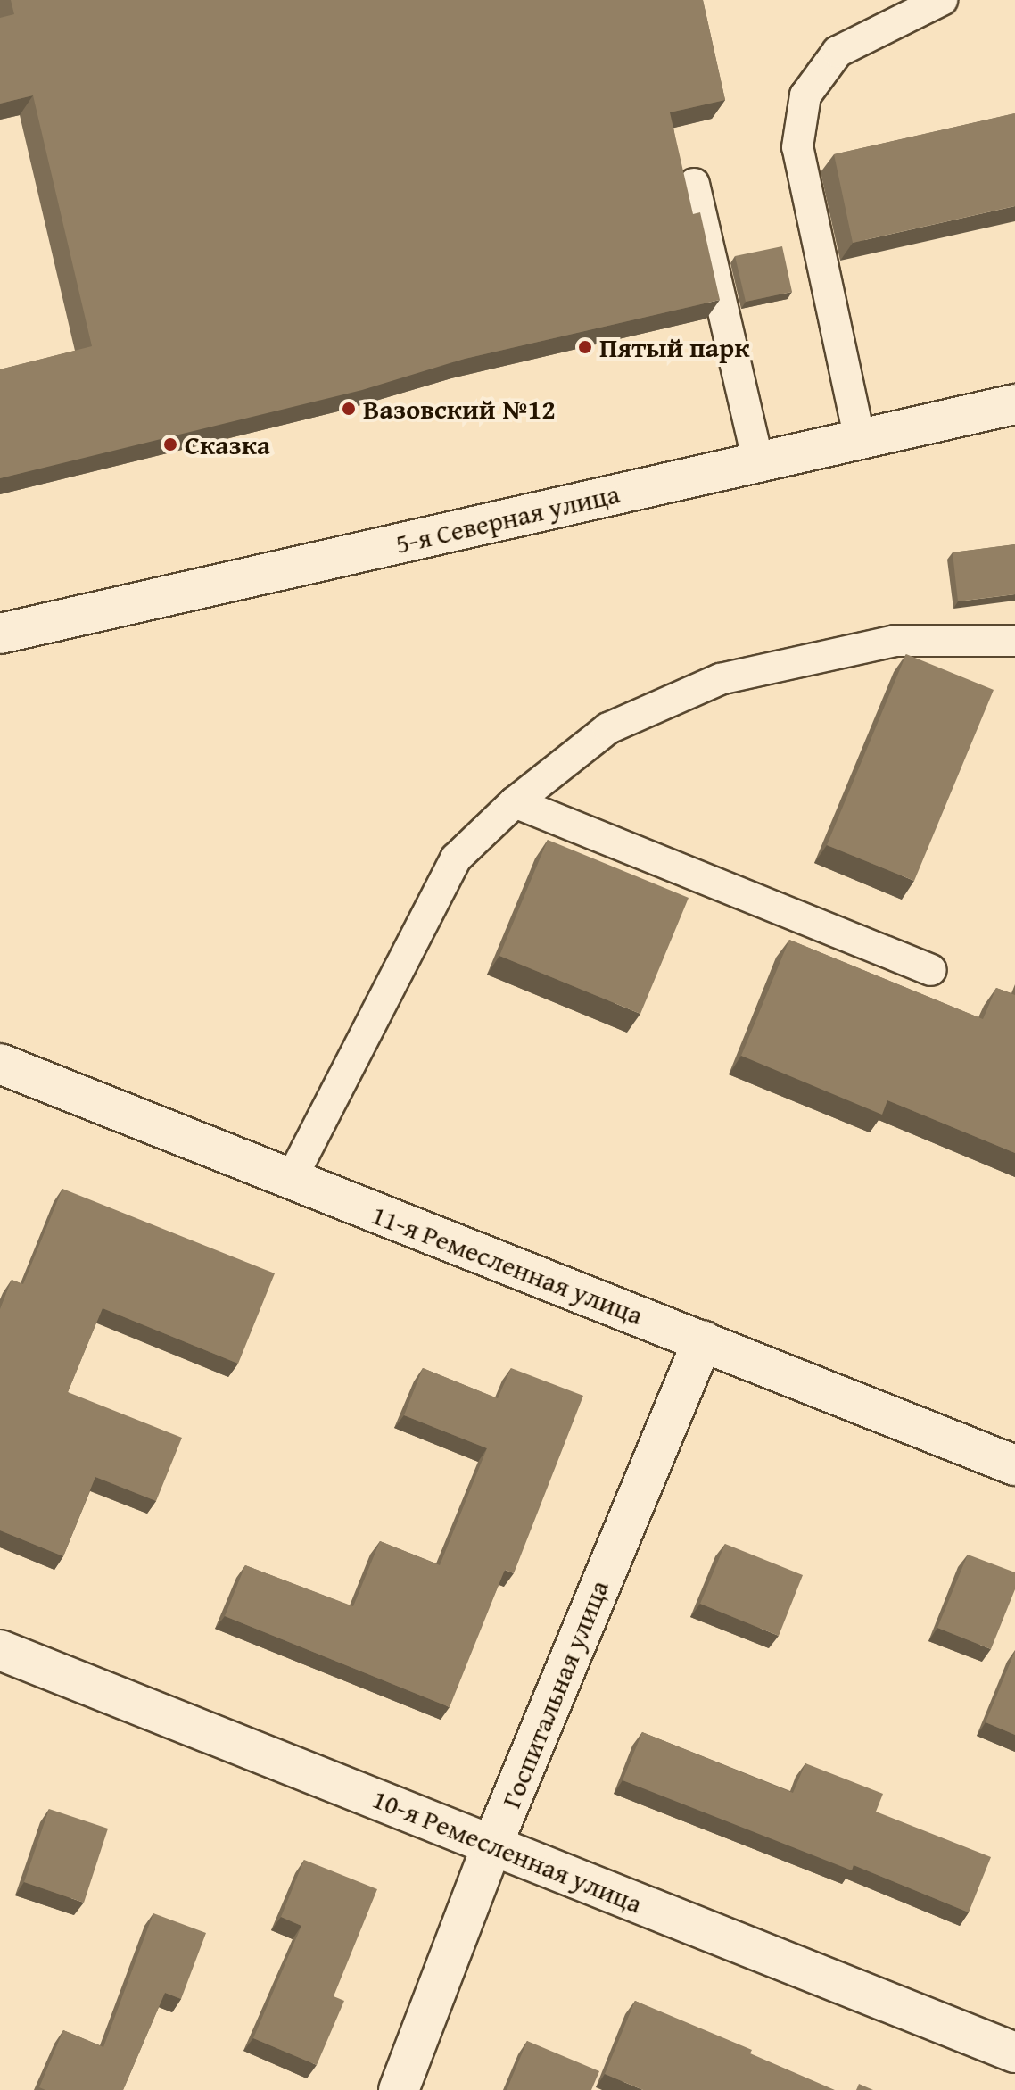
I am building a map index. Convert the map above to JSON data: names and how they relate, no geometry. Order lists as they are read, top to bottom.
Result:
{
  "streets": {
    "main road": [
      "5-я Северная улица",
      "11-я Ремесленная улица",
      "Госпитальная улица",
      "10-я Ремесленная улица"
    ]
  },
  "crossings": [
    ["11-я Ремесленная улица", "Госпитальная улица"],
    ["Госпитальная улица", "10-я Ремесленная улица"]
  ],
  "places": ["Пятый парк", "Вазовский №12", "Сказка"]
}
